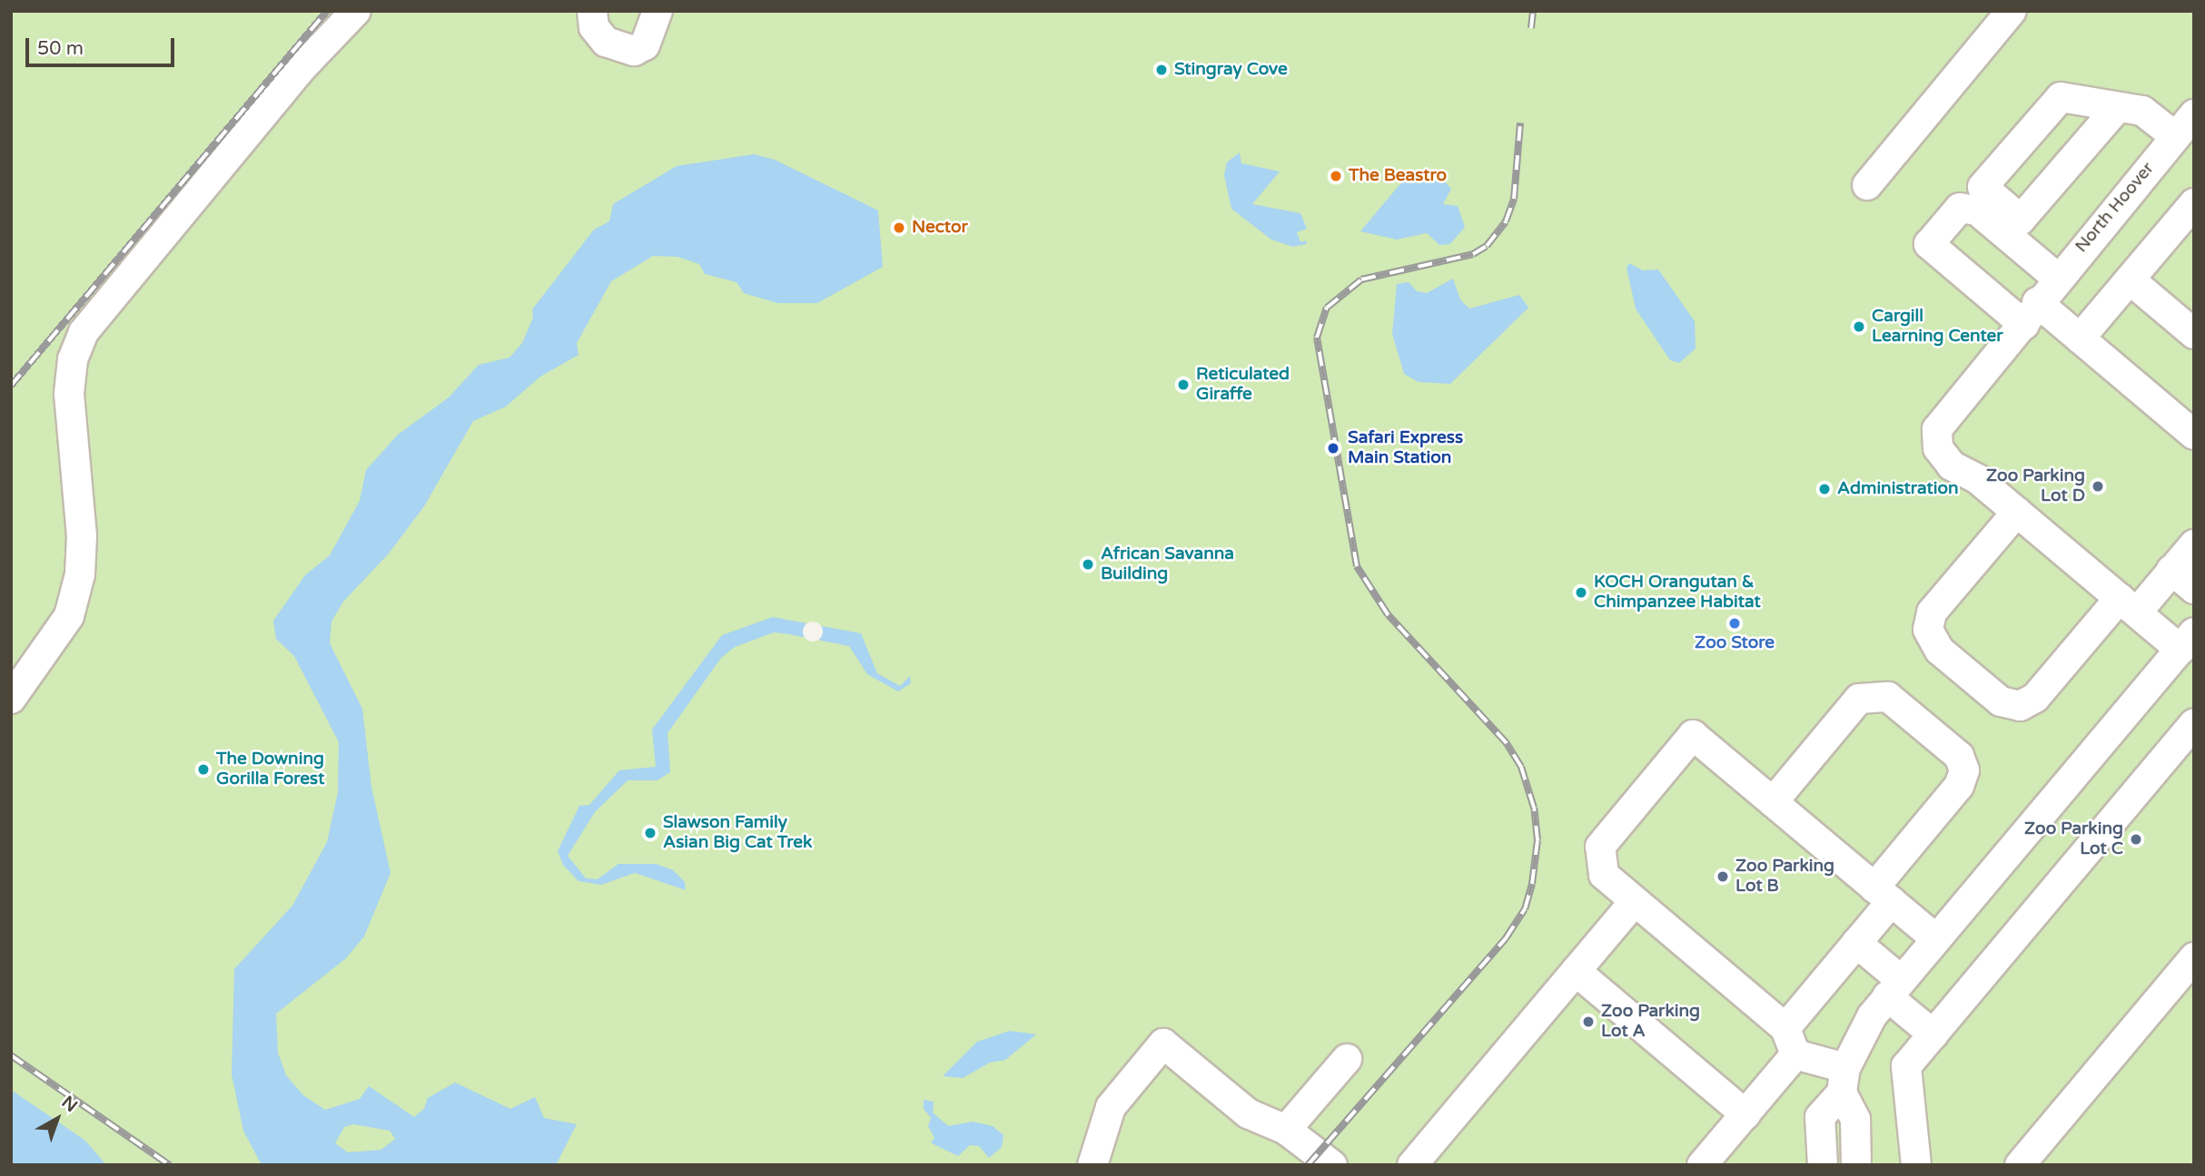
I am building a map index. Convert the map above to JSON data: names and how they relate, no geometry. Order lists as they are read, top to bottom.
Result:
{
  "streets": {
    "street": ["North Hoover"]
  },
  "places": [
    "Stingray Cove",
    "The Beastro",
    "Nector",
    "Cargill Learning Center",
    "Reticulated Giraffe",
    "Safari Express Main Station",
    "Zoo Parking Lot D",
    "Administration",
    "African Savanna Building",
    "KOCH Orangutan & Chimpanzee Habitat",
    "Zoo Store",
    "The Downing Gorilla Forest",
    "Slawson Family Asian Big Cat Trek",
    "Zoo Parking Lot C",
    "Zoo Parking Lot B",
    "Zoo Parking Lot A"
  ],
  "scale_bar": "50 m",
  "north": "top right"
}
